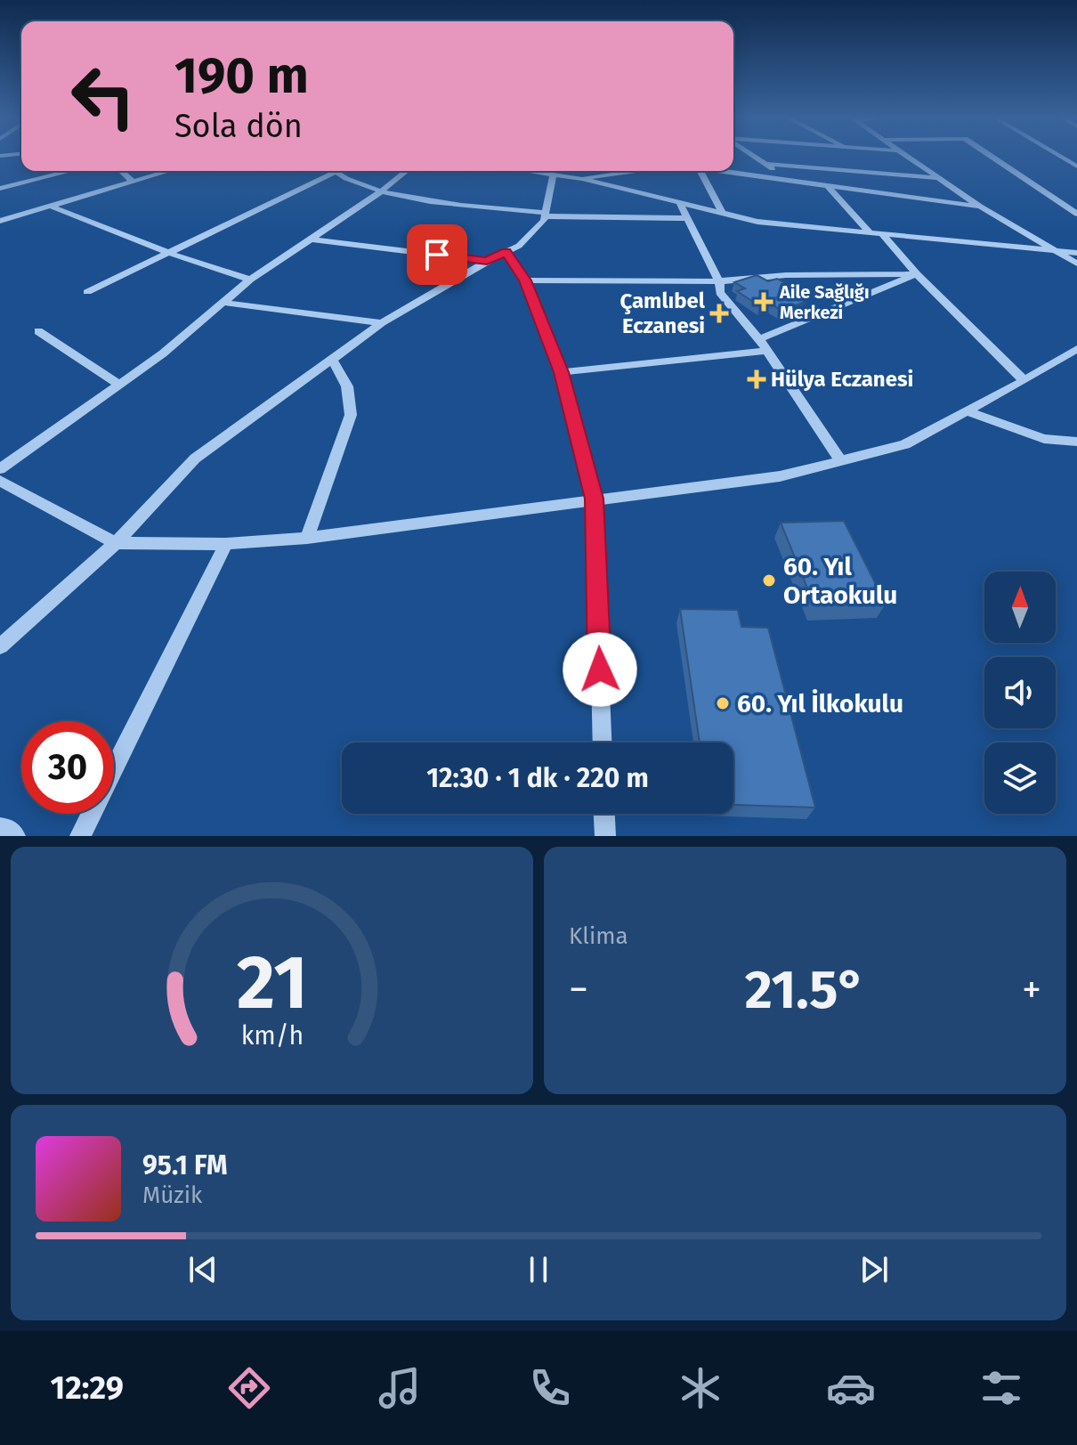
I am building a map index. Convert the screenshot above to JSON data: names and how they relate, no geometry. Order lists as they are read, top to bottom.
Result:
{
  "places": {
    "health": ["Aile Sağlığı Merkezi", "Çamlıbel Eczanesi", "Hülya Eczanesi"],
    "other": ["60. Yıl Ortaokulu", "60. Yıl İlkokulu"]
  },
  "north": "top",
  "page": {
    "turn": ["190 m", "Sola dön"],
    "limit": "30",
    "trip": "12:30 · 1 dk · 220 m",
    "tile": "Klima",
    "heat": ["−", "21.5°", "+"],
    "song": ["95.1 FM", "Müzik"],
    "tabs": "12:29",
    "gauge": ["21", "km/h"]
  }
}
